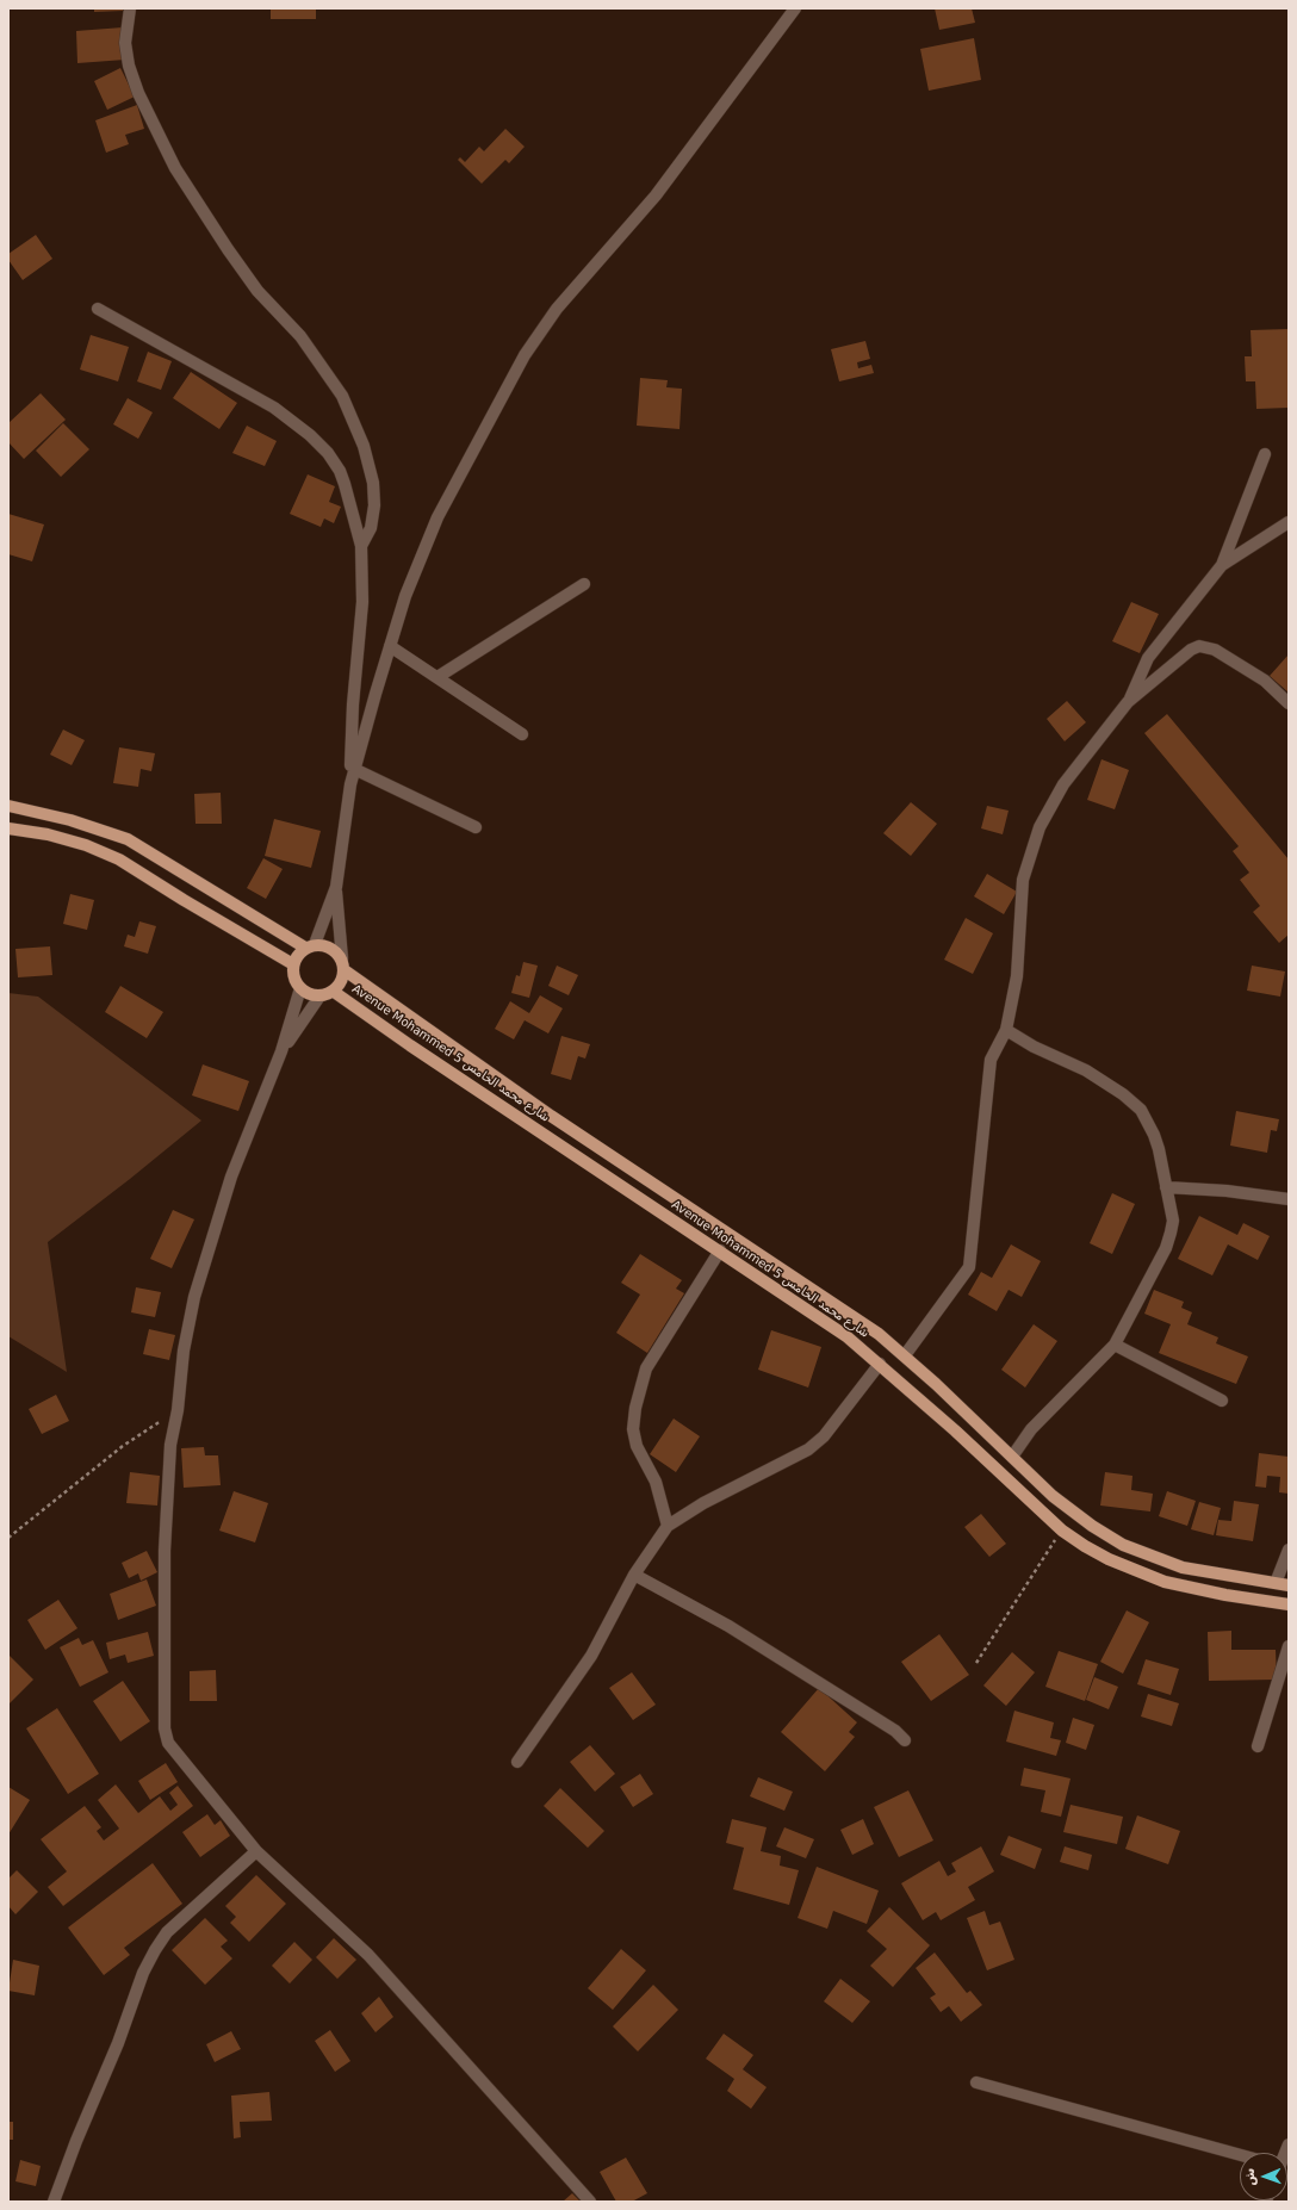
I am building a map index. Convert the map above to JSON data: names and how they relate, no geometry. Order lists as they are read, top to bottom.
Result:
{
  "streets": {
    "main road": ["Avenue Mohammed 5 شارع محمد الخامس"]
  },
  "north": "left"
}
